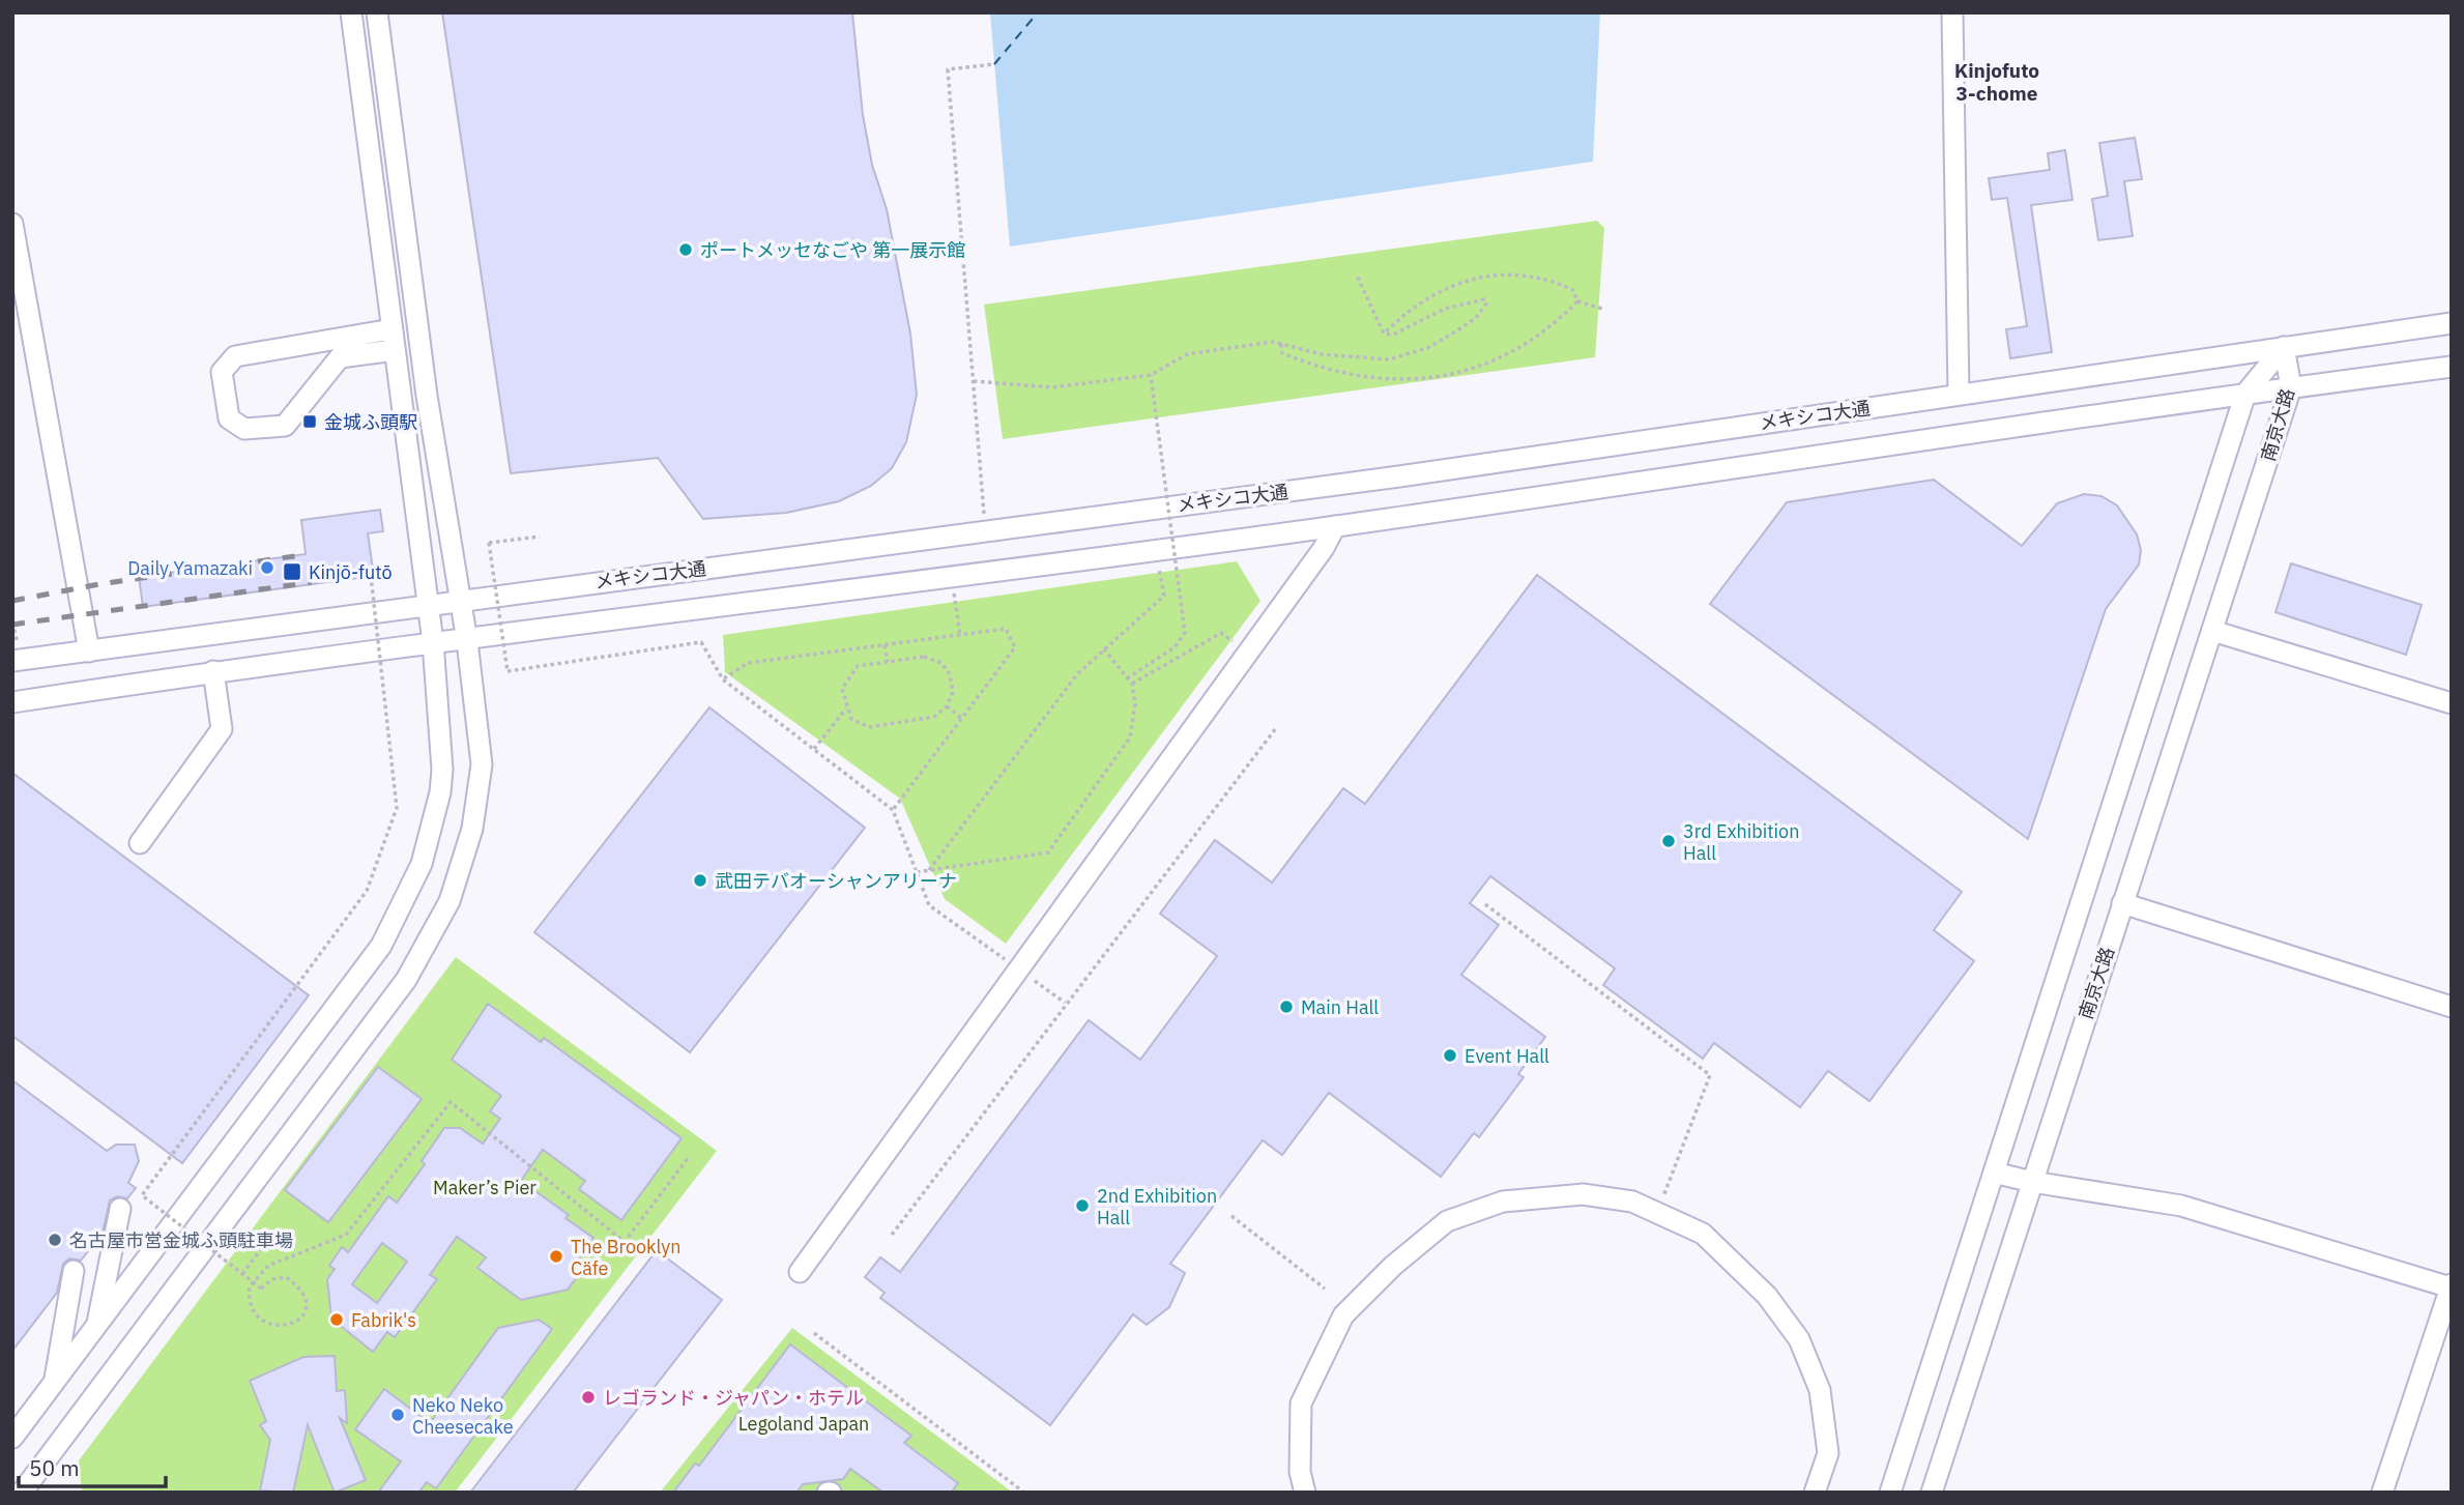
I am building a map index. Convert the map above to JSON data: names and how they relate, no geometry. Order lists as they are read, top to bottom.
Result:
{
  "streets": {
    "street": ["メキシコ大通", "南京大路"]
  },
  "crossings": [
    ["メキシコ大通", "南京大路"]
  ],
  "districts": ["Kinjofuto 3-chome"],
  "parks": ["Maker’s Pier", "Legoland Japan"],
  "places": {
    "other": [
      "ポートメッセなごや 第一展示館",
      "Daily Yamazaki",
      "3rd Exhibition Hall",
      "武田テバオーシャンアリーナ",
      "Main Hall",
      "Event Hall",
      "2nd Exhibition Hall",
      "名古屋市営金城ふ頭駐車場",
      "The Brooklyn Cäfe",
      "Fabrik's",
      "レゴランド・ジャパン・ホテル",
      "Neko Neko Cheesecake"
    ],
    "transit": ["金城ふ頭駅", "Kinjō-futō"]
  },
  "scale_bar": "50 m"
}
